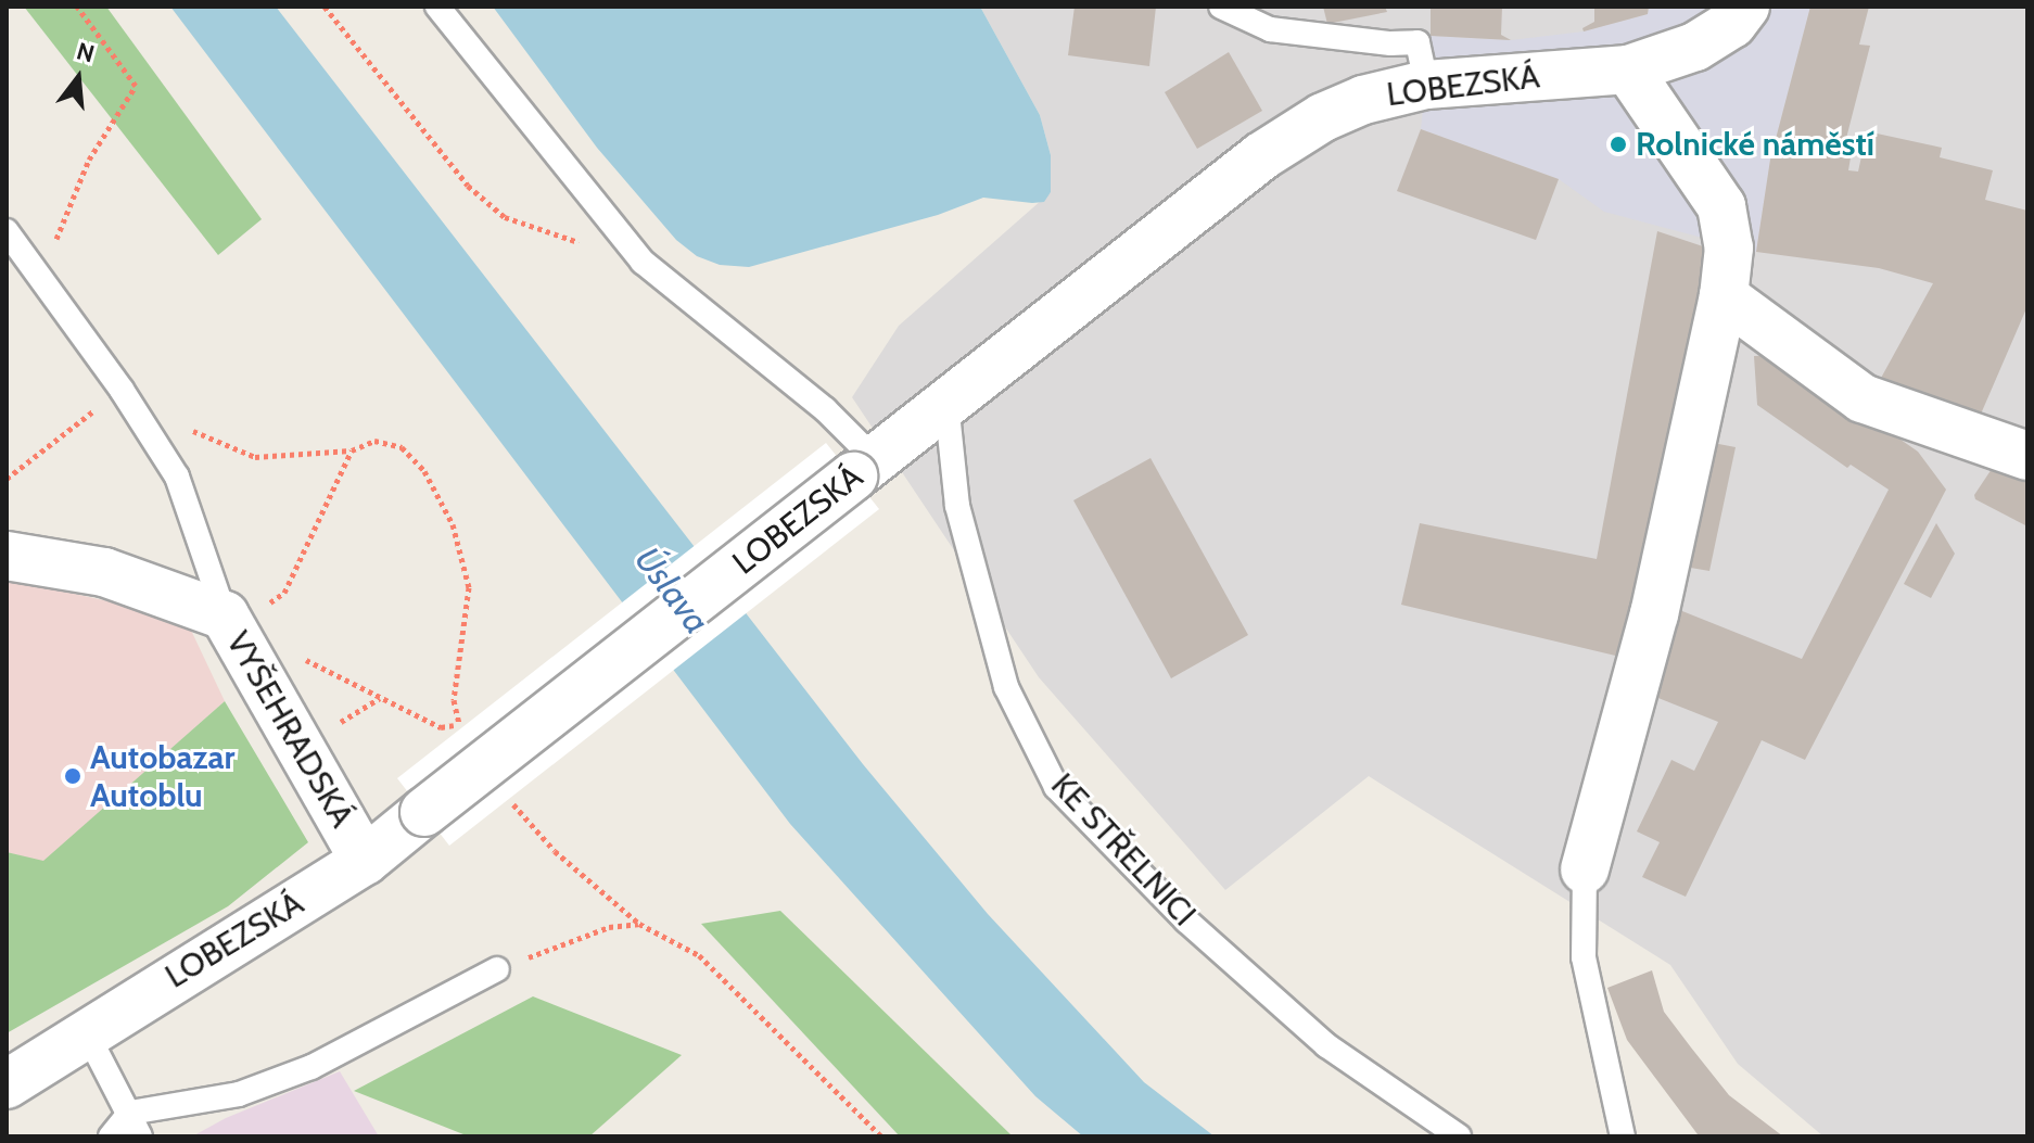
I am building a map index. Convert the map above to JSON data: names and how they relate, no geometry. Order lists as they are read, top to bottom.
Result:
{
  "streets": {
    "street": ["LOBEZSKÁ", "VYŠEHRADSKÁ"],
    "lane": ["KE STŘELNICI"]
  },
  "crossings": [
    ["LOBEZSKÁ", "VYŠEHRADSKÁ"],
    ["LOBEZSKÁ", "KE STŘELNICI"]
  ],
  "water": ["Úslava"],
  "places": ["Rolnické náměstí", "Autobazar Autoblu"],
  "north": "top"
}
